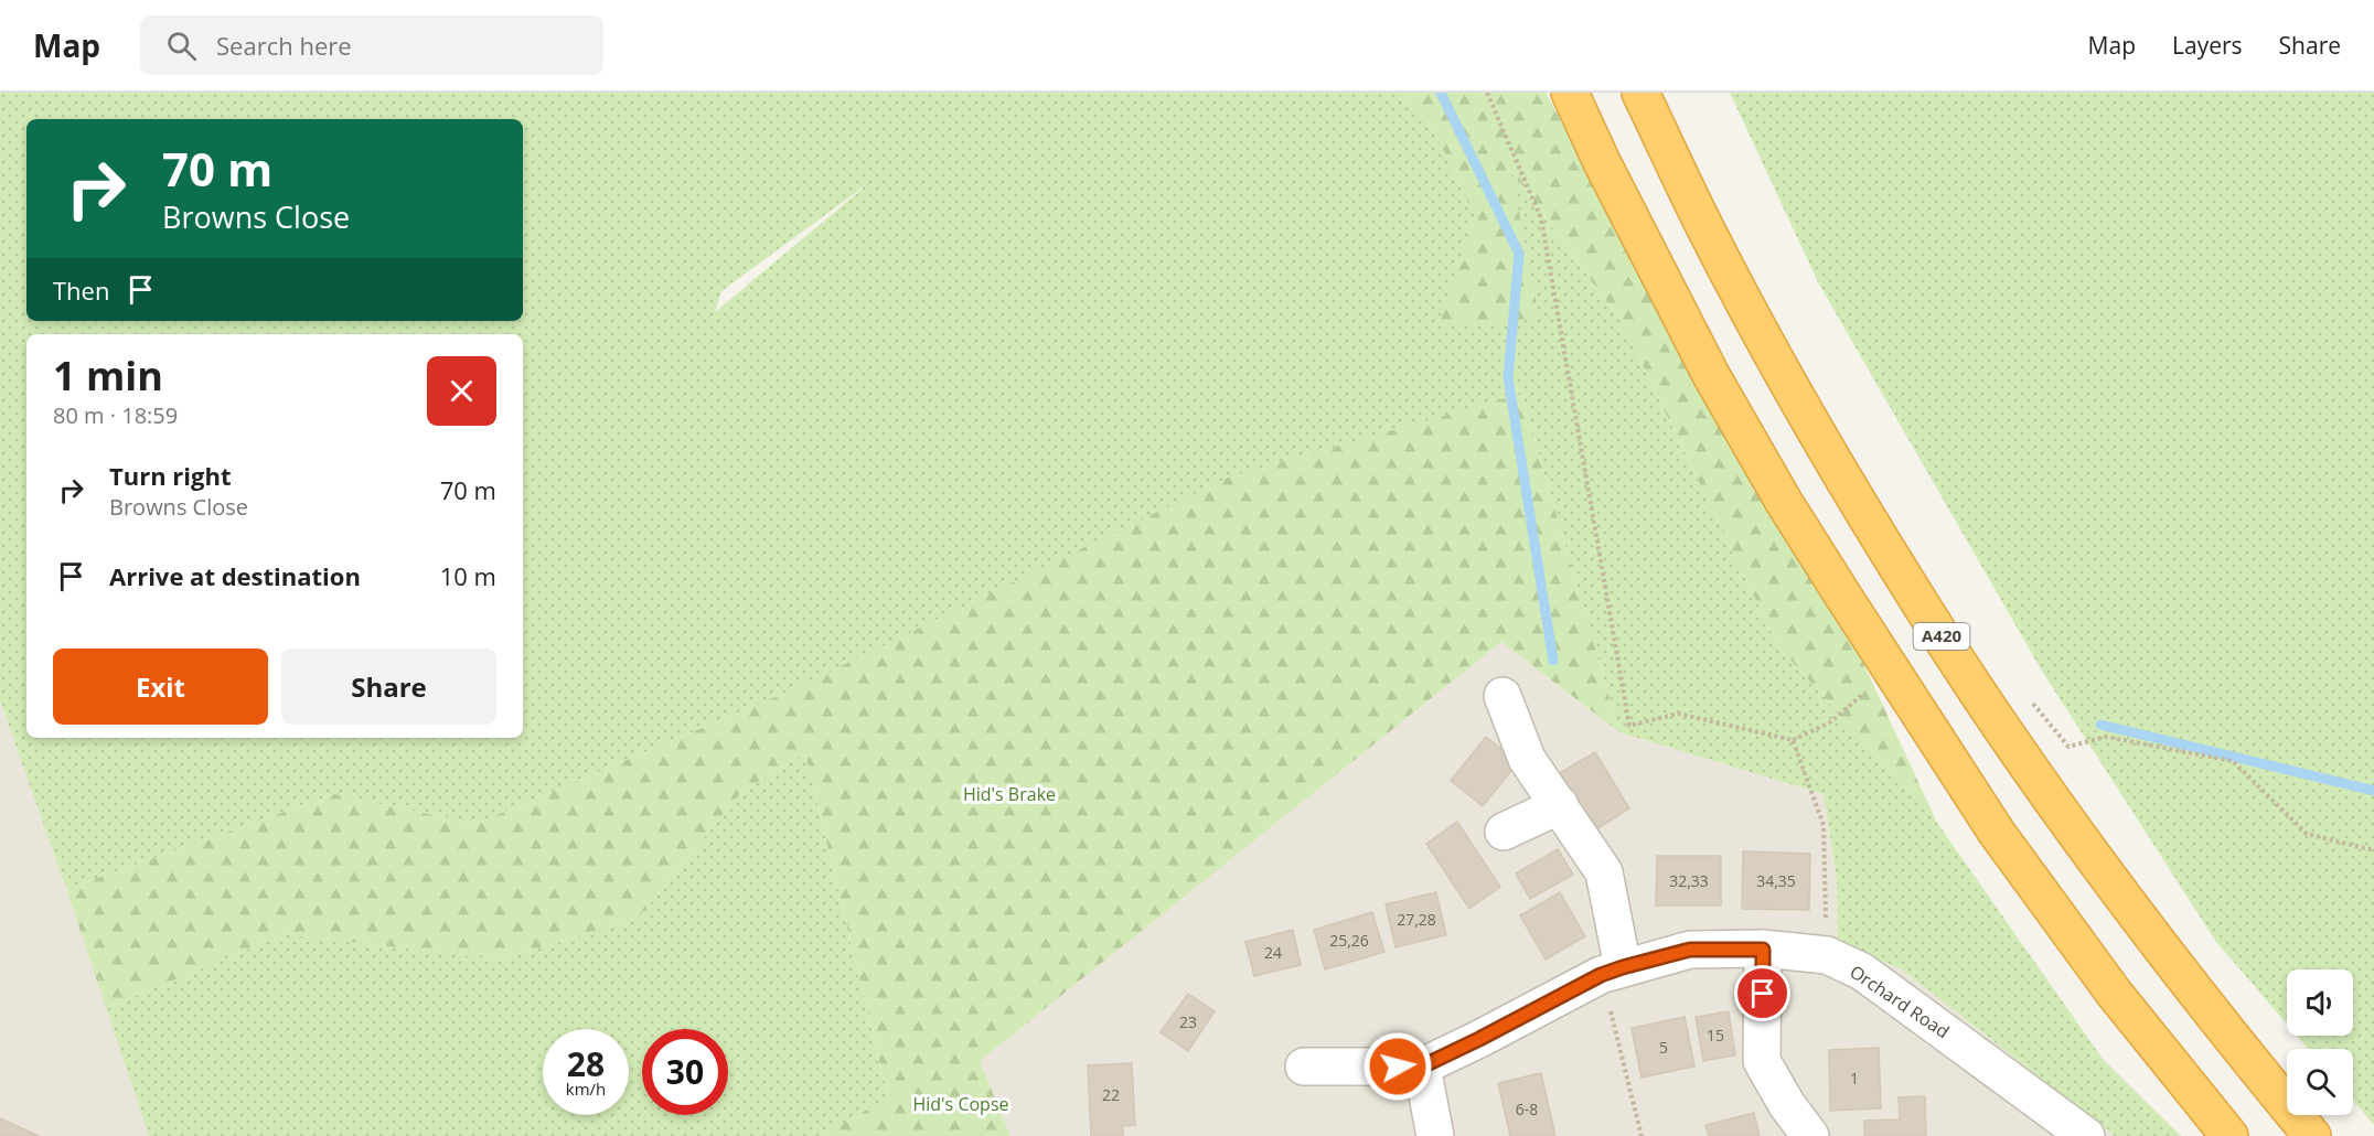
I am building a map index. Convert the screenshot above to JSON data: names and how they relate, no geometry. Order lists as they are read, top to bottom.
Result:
{
  "streets": {
    "highway": ["A420"],
    "street": ["Orchard Road"]
  },
  "parks": ["Hid's Brake", "Hid's Copse"],
  "house_numbers": [
    "32,33",
    "34,35",
    "27,28",
    "25,26",
    "24",
    "23",
    "15",
    "5",
    "1",
    "22",
    "6-8"
  ],
  "page": {
    "header": "Map",
    "search": "Search here",
    "nav": ["Map", "Layers", "Share"],
    "turn": ["70 m", "Browns Close"],
    "then": "Then",
    "heading": ["1 min", "80 m · 18:59"],
    "list": [
      {
        "name": "Turn right",
        "note": "Browns Close",
        "value": "70 m"
      },
      {
        "name": "Arrive at destination",
        "value": "10 m"
      }
    ],
    "buttons": ["Exit", "Share"],
    "speed": "28 km/h",
    "limit": "30"
  }
}
